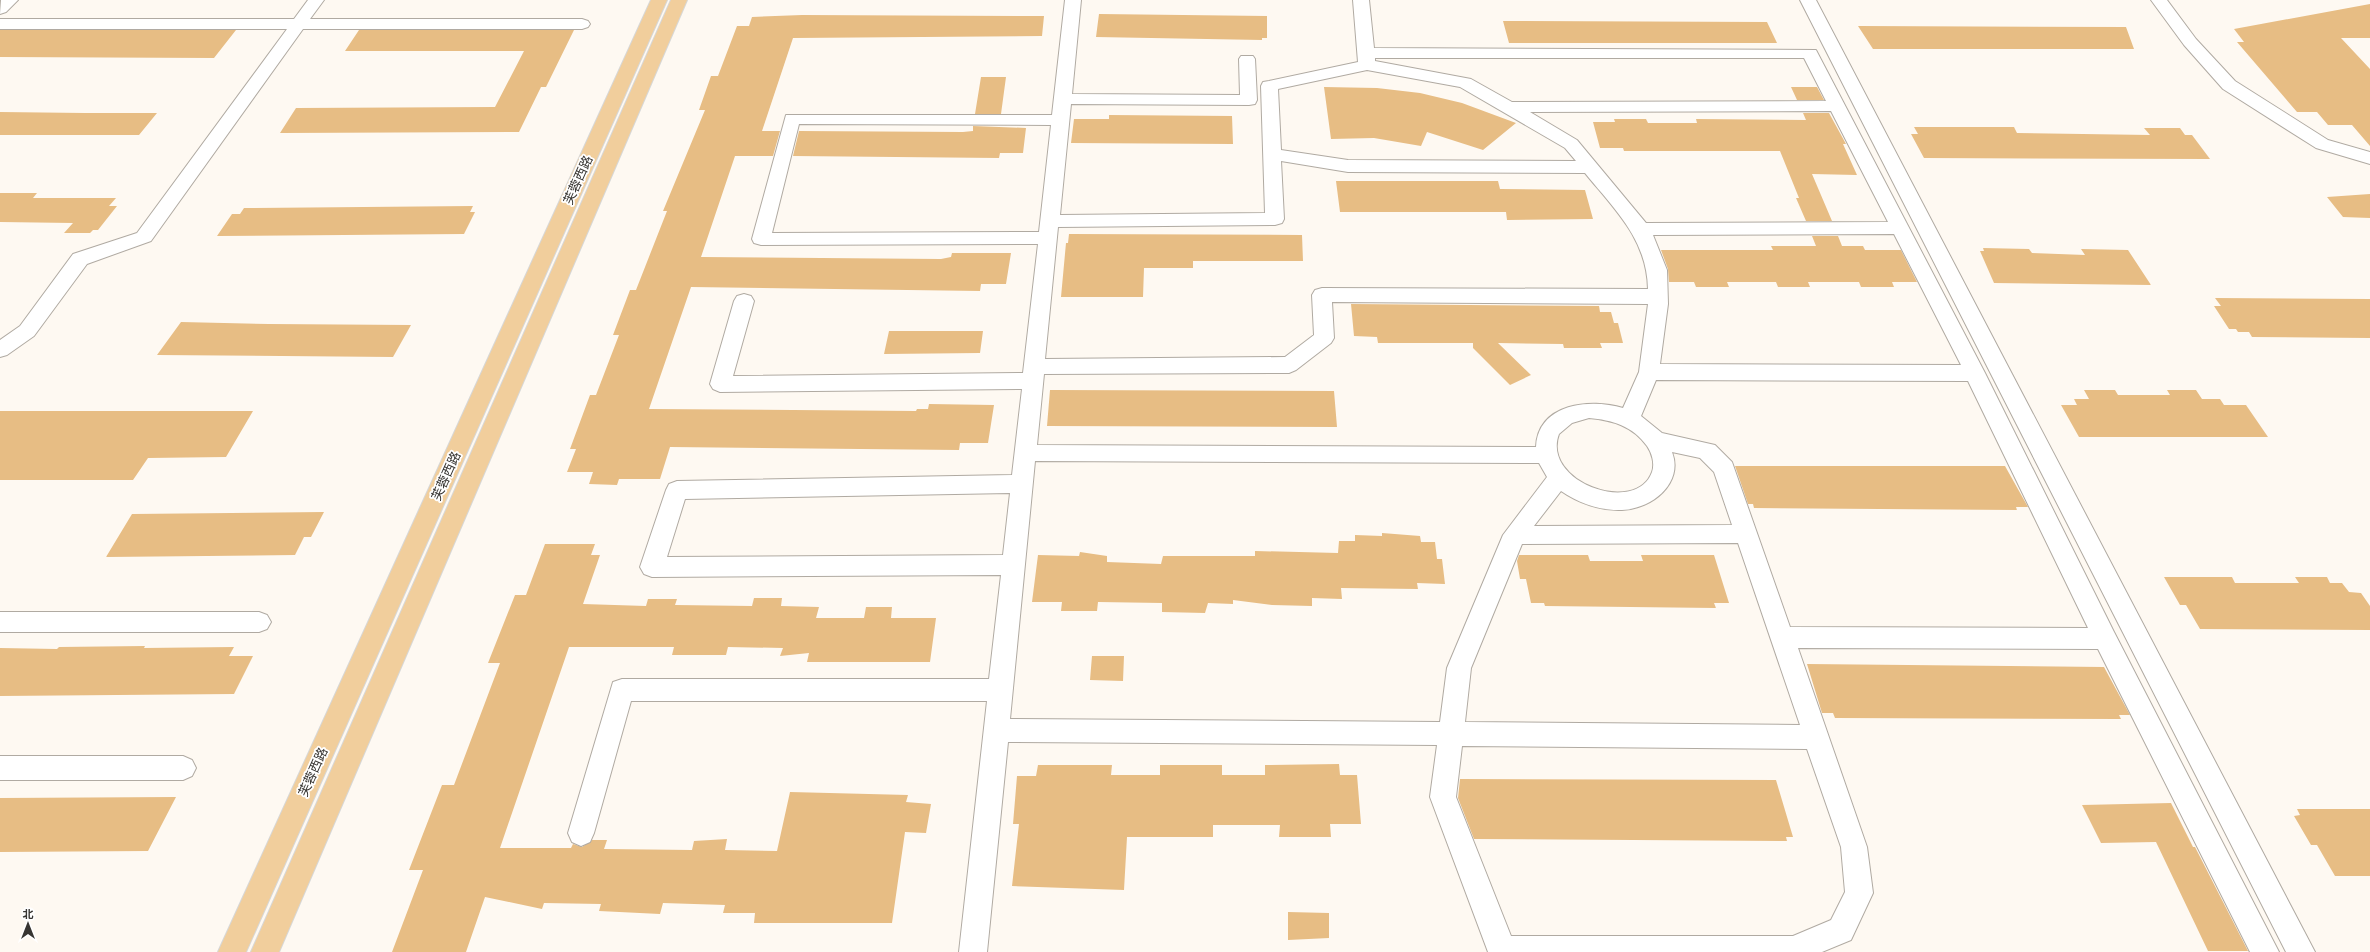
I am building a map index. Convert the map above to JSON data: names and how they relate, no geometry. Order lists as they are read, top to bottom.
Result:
{
  "streets": {
    "main road": ["芙蓉西路"]
  },
  "north": "top"
}
